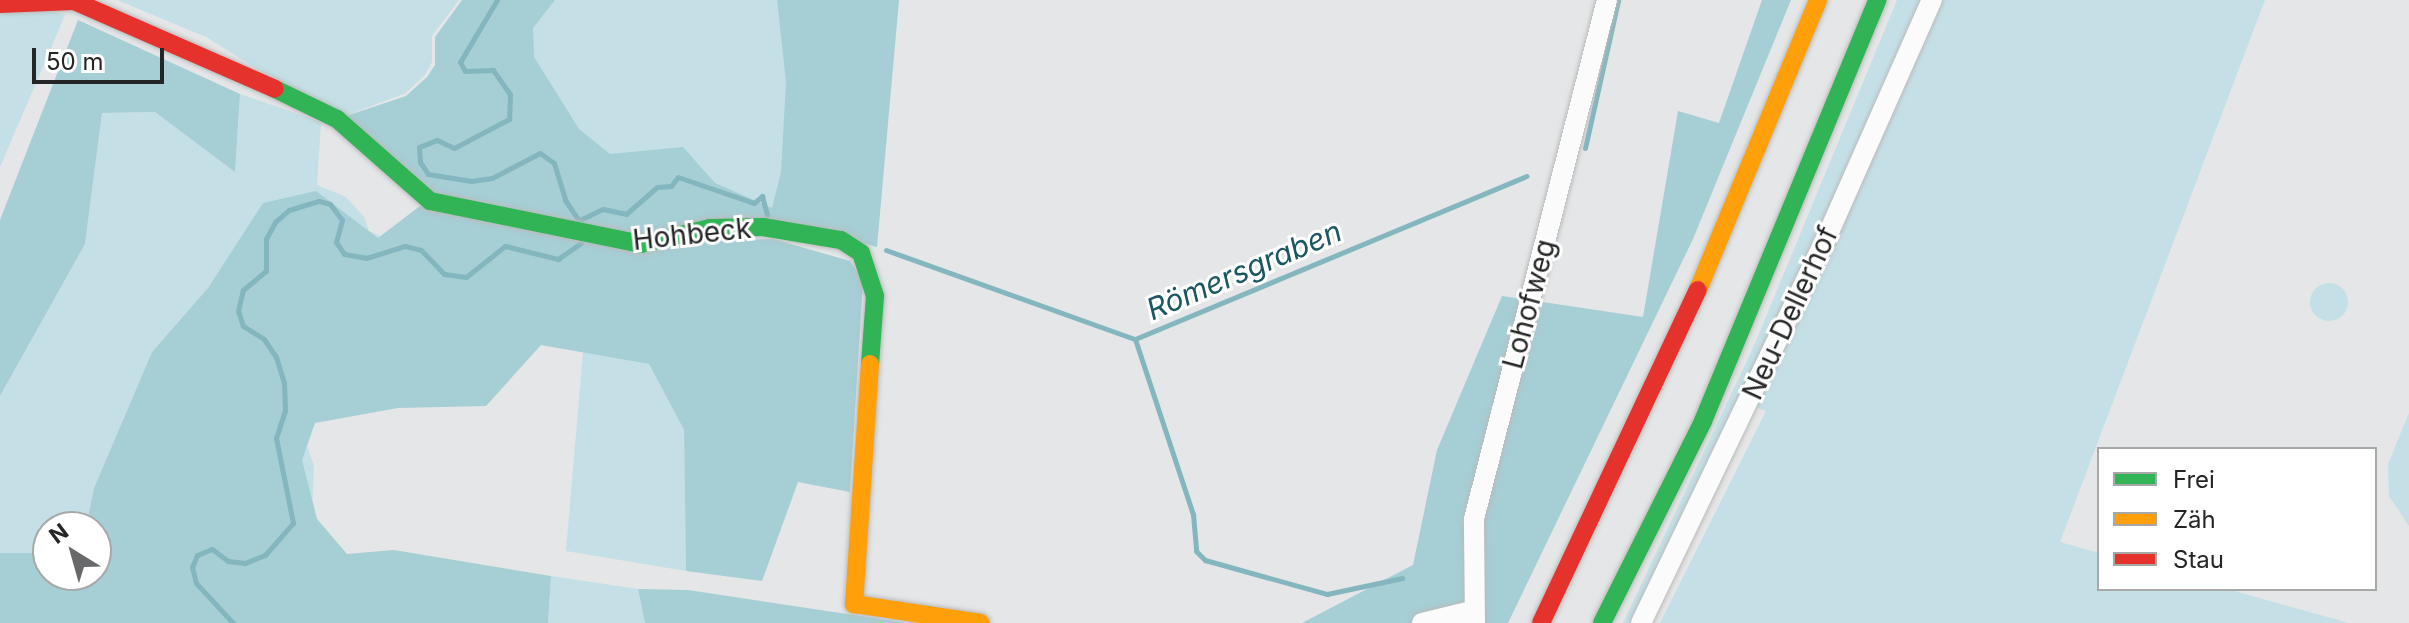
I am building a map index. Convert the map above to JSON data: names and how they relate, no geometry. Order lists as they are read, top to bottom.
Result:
{
  "streets": {
    "main road": ["Hohbeck"],
    "street": ["Lohofweg", "Neu-Dellerhof"]
  },
  "water": ["Römersgraben"],
  "legend": ["Frei", "Zäh", "Stau"],
  "scale_bar": "50 m",
  "north": "top left"
}
